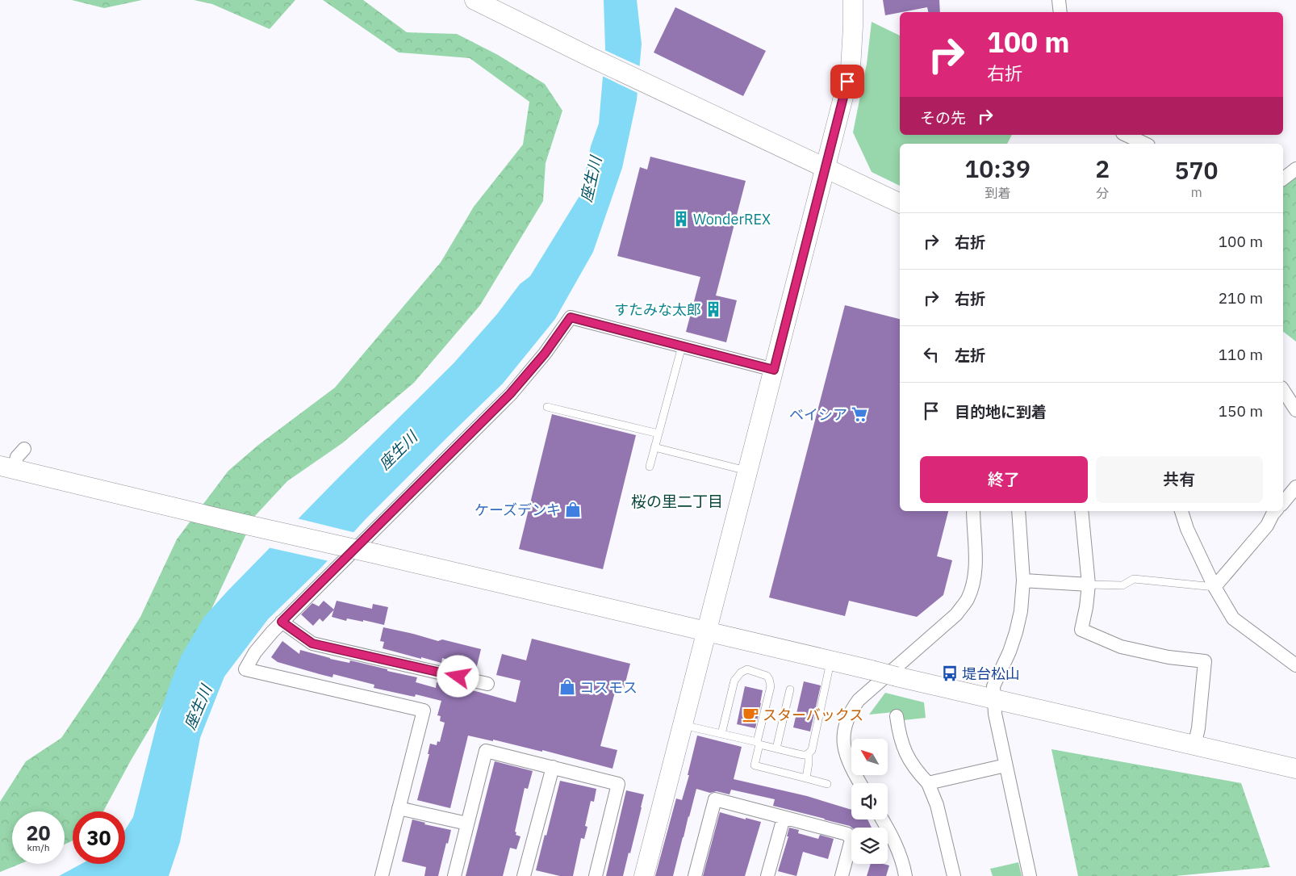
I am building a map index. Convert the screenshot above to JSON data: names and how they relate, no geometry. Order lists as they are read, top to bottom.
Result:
{
  "districts": ["桜の里二丁目"],
  "water": ["座生川"],
  "places": {
    "building": ["WonderREX", "すたみな太郎"],
    "supermarket": ["ベイシア"],
    "shop": ["ケーズデンキ", "コスモス"],
    "bus stop": ["堤台松山"],
    "cafe": ["スターバックス"]
  },
  "north": "top left",
  "page": {
    "turn": ["100 m", "右折"],
    "then": "その先",
    "eta": [
      "10:39",
      "到着",
      "2",
      "分",
      "570",
      "m"
    ],
    "list": [
      {
        "name": "右折",
        "value": "100 m"
      },
      {
        "name": "右折",
        "value": "210 m"
      },
      {
        "name": "左折",
        "value": "110 m"
      },
      {
        "name": "目的地に到着",
        "value": "150 m"
      }
    ],
    "buttons": ["終了", "共有"],
    "speed": "20 km/h",
    "limit": "30"
  }
}
